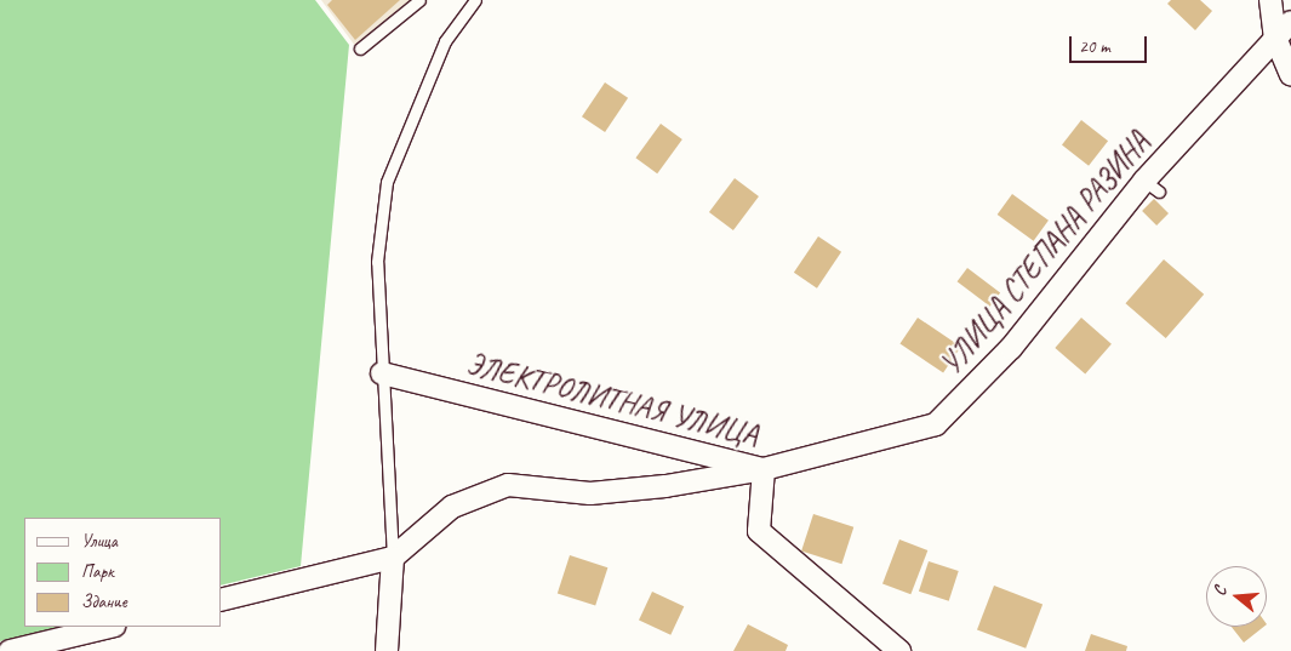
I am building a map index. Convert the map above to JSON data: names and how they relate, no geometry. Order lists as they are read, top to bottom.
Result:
{
  "streets": {
    "street": ["УЛИЦА СТЕПАНА РАЗИНА", "ЭЛЕКТРОЛИТНАЯ УЛИЦА"]
  },
  "crossings": [
    ["УЛИЦА СТЕПАНА РАЗИНА", "ЭЛЕКТРОЛИТНАЯ УЛИЦА"]
  ],
  "legend": ["Улица", "Парк", "Здание"],
  "scale_bar": "20 m",
  "north": "left"
}
